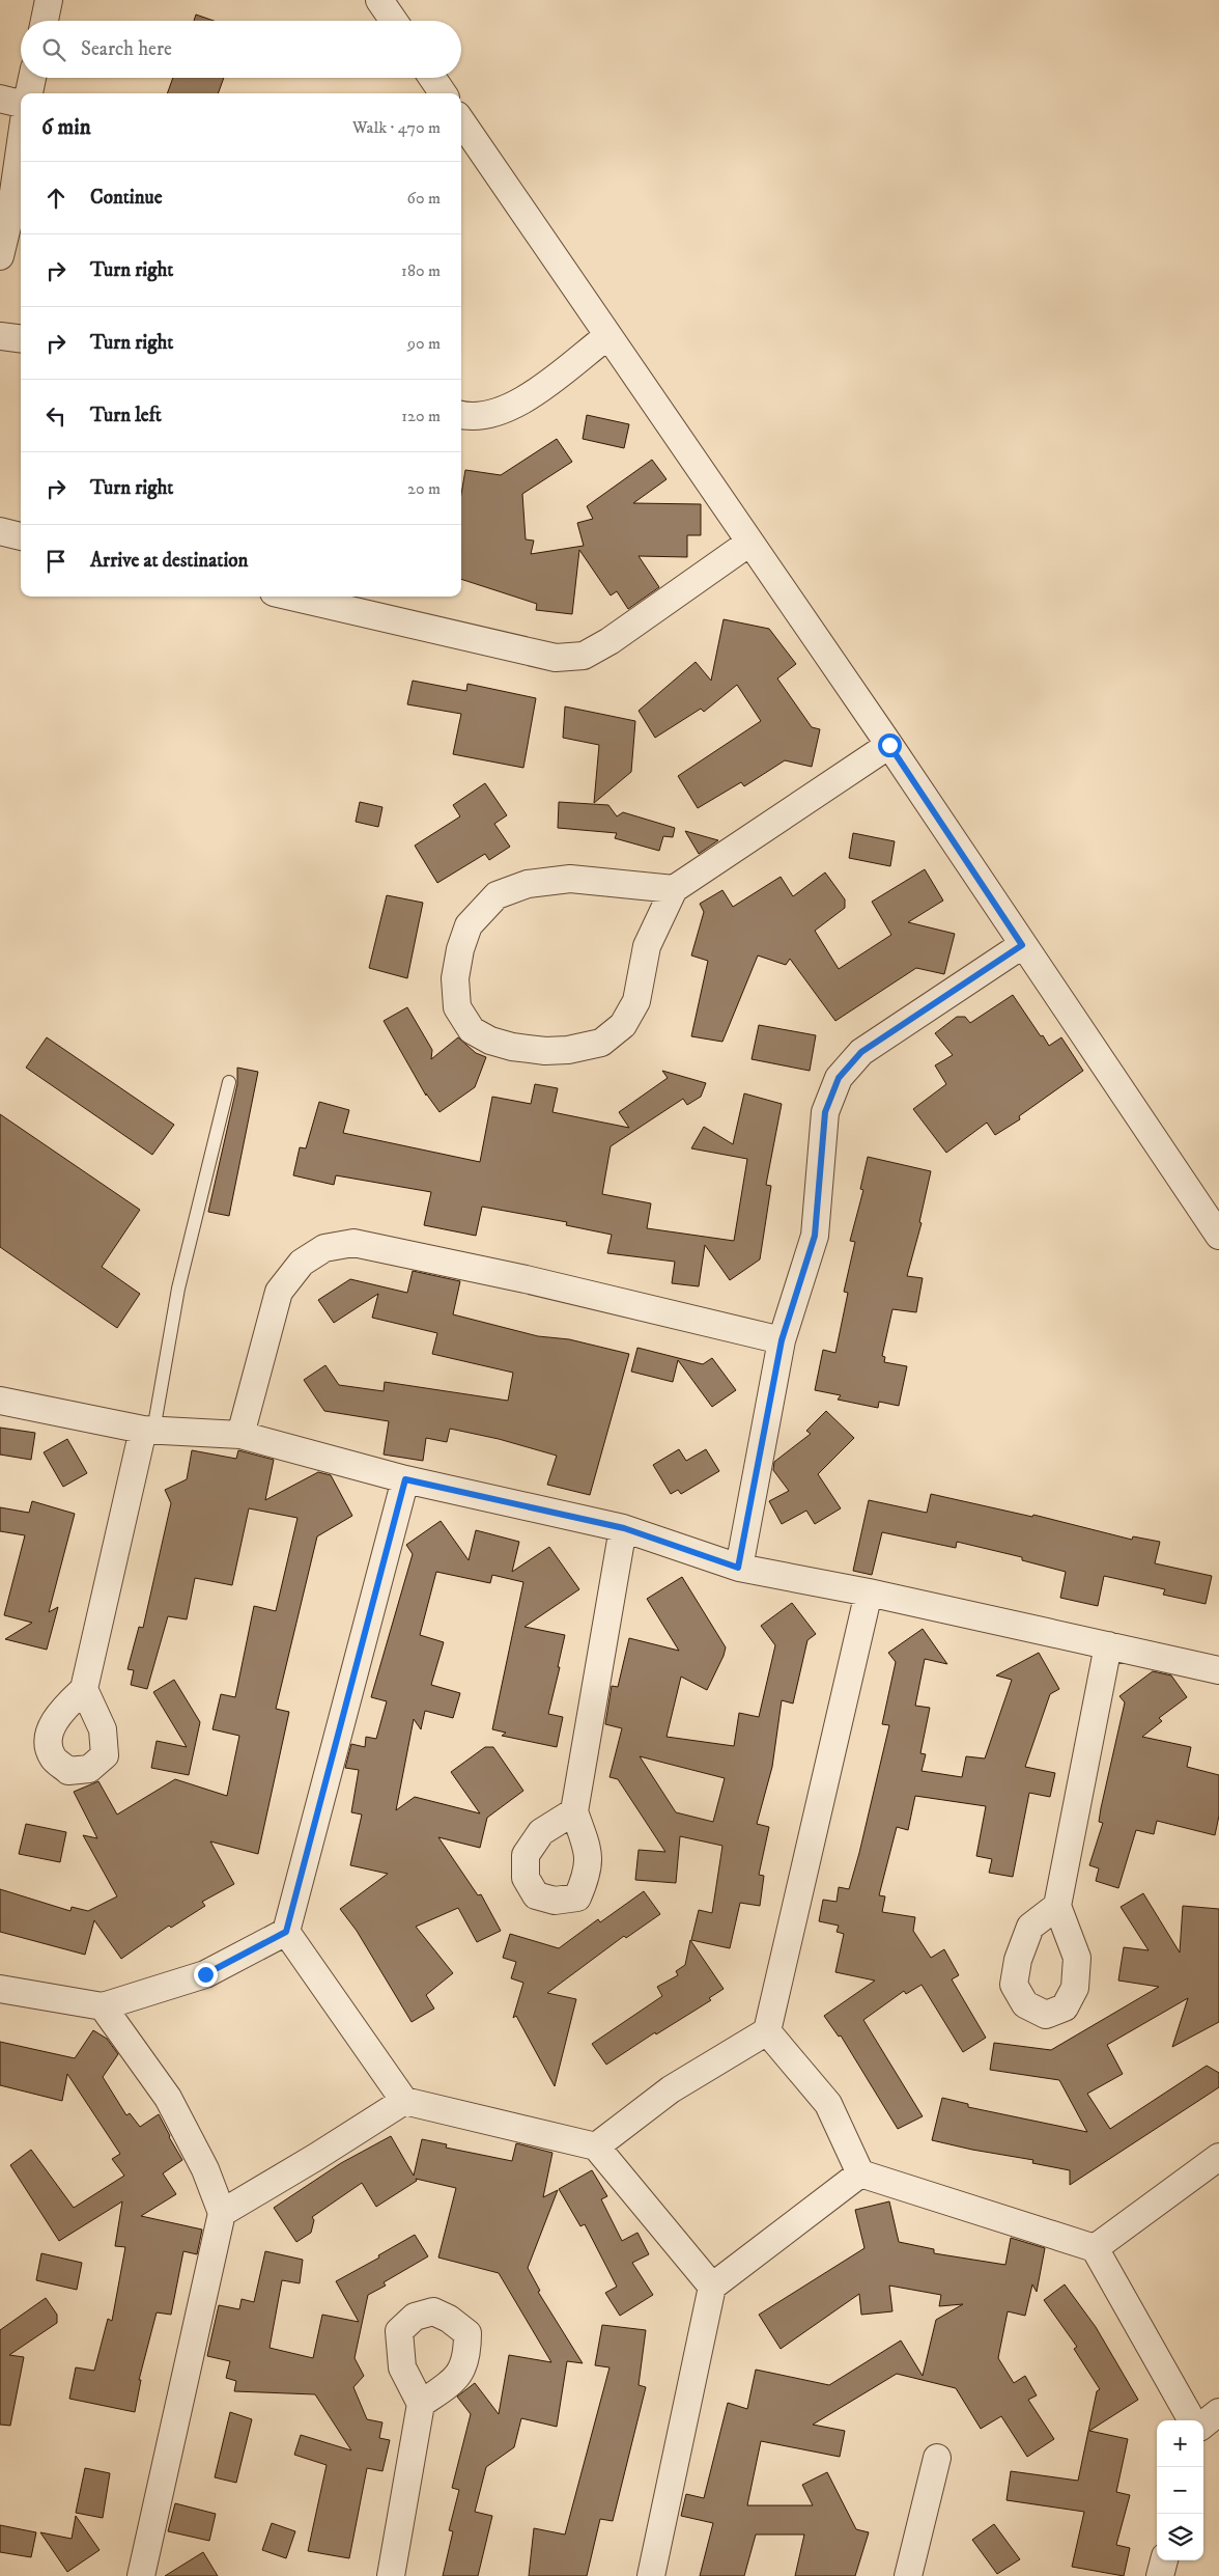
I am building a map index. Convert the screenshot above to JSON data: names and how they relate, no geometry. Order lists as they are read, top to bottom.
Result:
{
  "page": {
    "search": "Search here",
    "heading": ["6 min", "Walk · 470 m"],
    "list": [
      ["Continue", "60 m"],
      ["Turn right", "180 m"],
      ["Turn right", "90 m"],
      ["Turn left", "120 m"],
      ["Turn right", "20 m"],
      "Arrive at destination"
    ],
    "map_buttons": ["+", "−"]
  }
}
